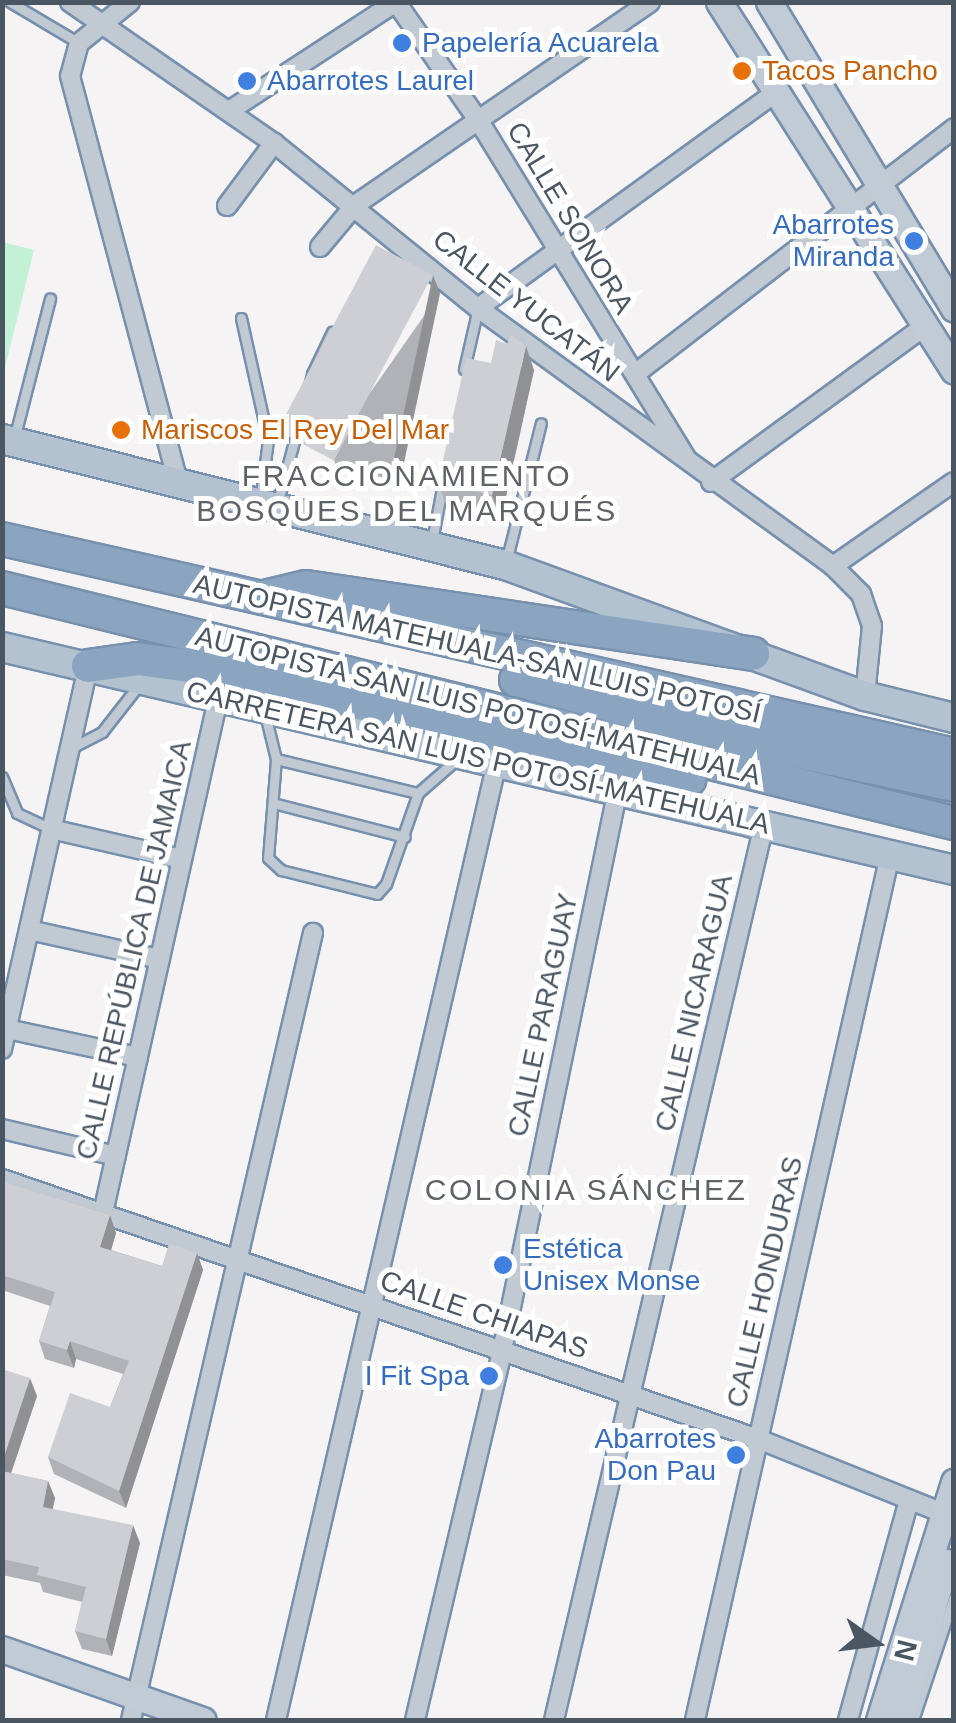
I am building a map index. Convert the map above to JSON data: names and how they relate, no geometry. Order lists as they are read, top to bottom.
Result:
{
  "streets": {
    "highway": ["AUTOPISTA MATEHUALA-SAN LUIS POTOSÍ", "AUTOPISTA SAN LUIS POTOSÍ-MATEHUALA"],
    "main road": ["CARRETERA SAN LUIS POTOSÍ-MATEHUALA"],
    "street": [
      "CALLE SONORA",
      "CALLE YUCATÁN",
      "CALLE REPÚBLICA DE JAMAICA",
      "CALLE NICARAGUA",
      "CALLE PARAGUAY",
      "CALLE HONDURAS",
      "CALLE CHIAPAS"
    ]
  },
  "crossings": [
    ["CALLE SONORA", "CALLE YUCATÁN"],
    ["AUTOPISTA SAN LUIS POTOSÍ-MATEHUALA", "CARRETERA SAN LUIS POTOSÍ-MATEHUALA"],
    ["AUTOPISTA SAN LUIS POTOSÍ-MATEHUALA", "CALLE PARAGUAY"],
    ["CARRETERA SAN LUIS POTOSÍ-MATEHUALA", "CALLE REPÚBLICA DE JAMAICA"],
    ["CARRETERA SAN LUIS POTOSÍ-MATEHUALA", "CALLE NICARAGUA"],
    ["CARRETERA SAN LUIS POTOSÍ-MATEHUALA", "CALLE PARAGUAY"],
    ["CARRETERA SAN LUIS POTOSÍ-MATEHUALA", "CALLE HONDURAS"],
    ["CALLE REPÚBLICA DE JAMAICA", "CALLE CHIAPAS"],
    ["CALLE NICARAGUA", "CALLE CHIAPAS"],
    ["CALLE PARAGUAY", "CALLE CHIAPAS"],
    ["CALLE HONDURAS", "CALLE CHIAPAS"]
  ],
  "districts": ["FRACCIONAMIENTO BOSQUES DEL MARQUÉS", "COLONIA SÁNCHEZ"],
  "places": [
    "Papelería Acuarela",
    "Tacos Pancho",
    "Abarrotes Laurel",
    "Abarrotes Miranda",
    "Mariscos El Rey Del Mar",
    "Estética Unisex Monse",
    "I Fit Spa",
    "Abarrotes Don Pau"
  ],
  "north": "right"
}
